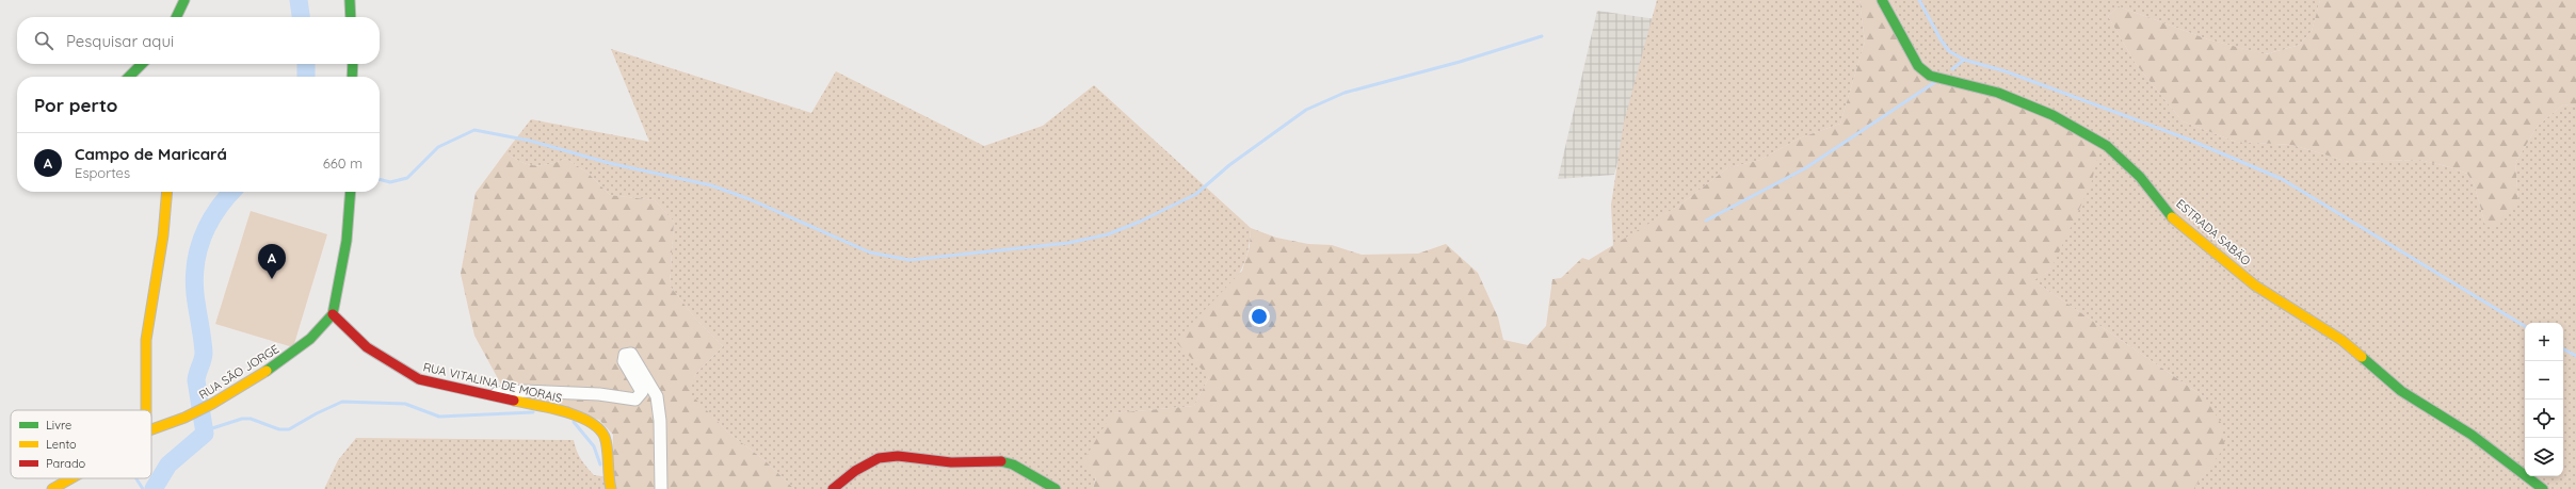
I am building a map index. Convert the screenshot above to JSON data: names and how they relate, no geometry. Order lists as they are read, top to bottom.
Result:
{
  "streets": {
    "street": ["ESTRADA SABÄO", "RUA SÃO JORGE", "RUA VITALINA DE MORAIS"]
  },
  "crossings": [
    ["RUA SÃO JORGE", "RUA VITALINA DE MORAIS"]
  ],
  "legend": ["Livre", "Lento", "Parado"],
  "page": {
    "search": "Pesquisar aqui",
    "heading": "Por perto",
    "list": [
      {
        "mark": "A",
        "name": "Campo de Maricará",
        "note": "Esportes",
        "value": "660 m"
      }
    ],
    "pins": "A",
    "map_buttons": ["+", "−"]
  }
}
